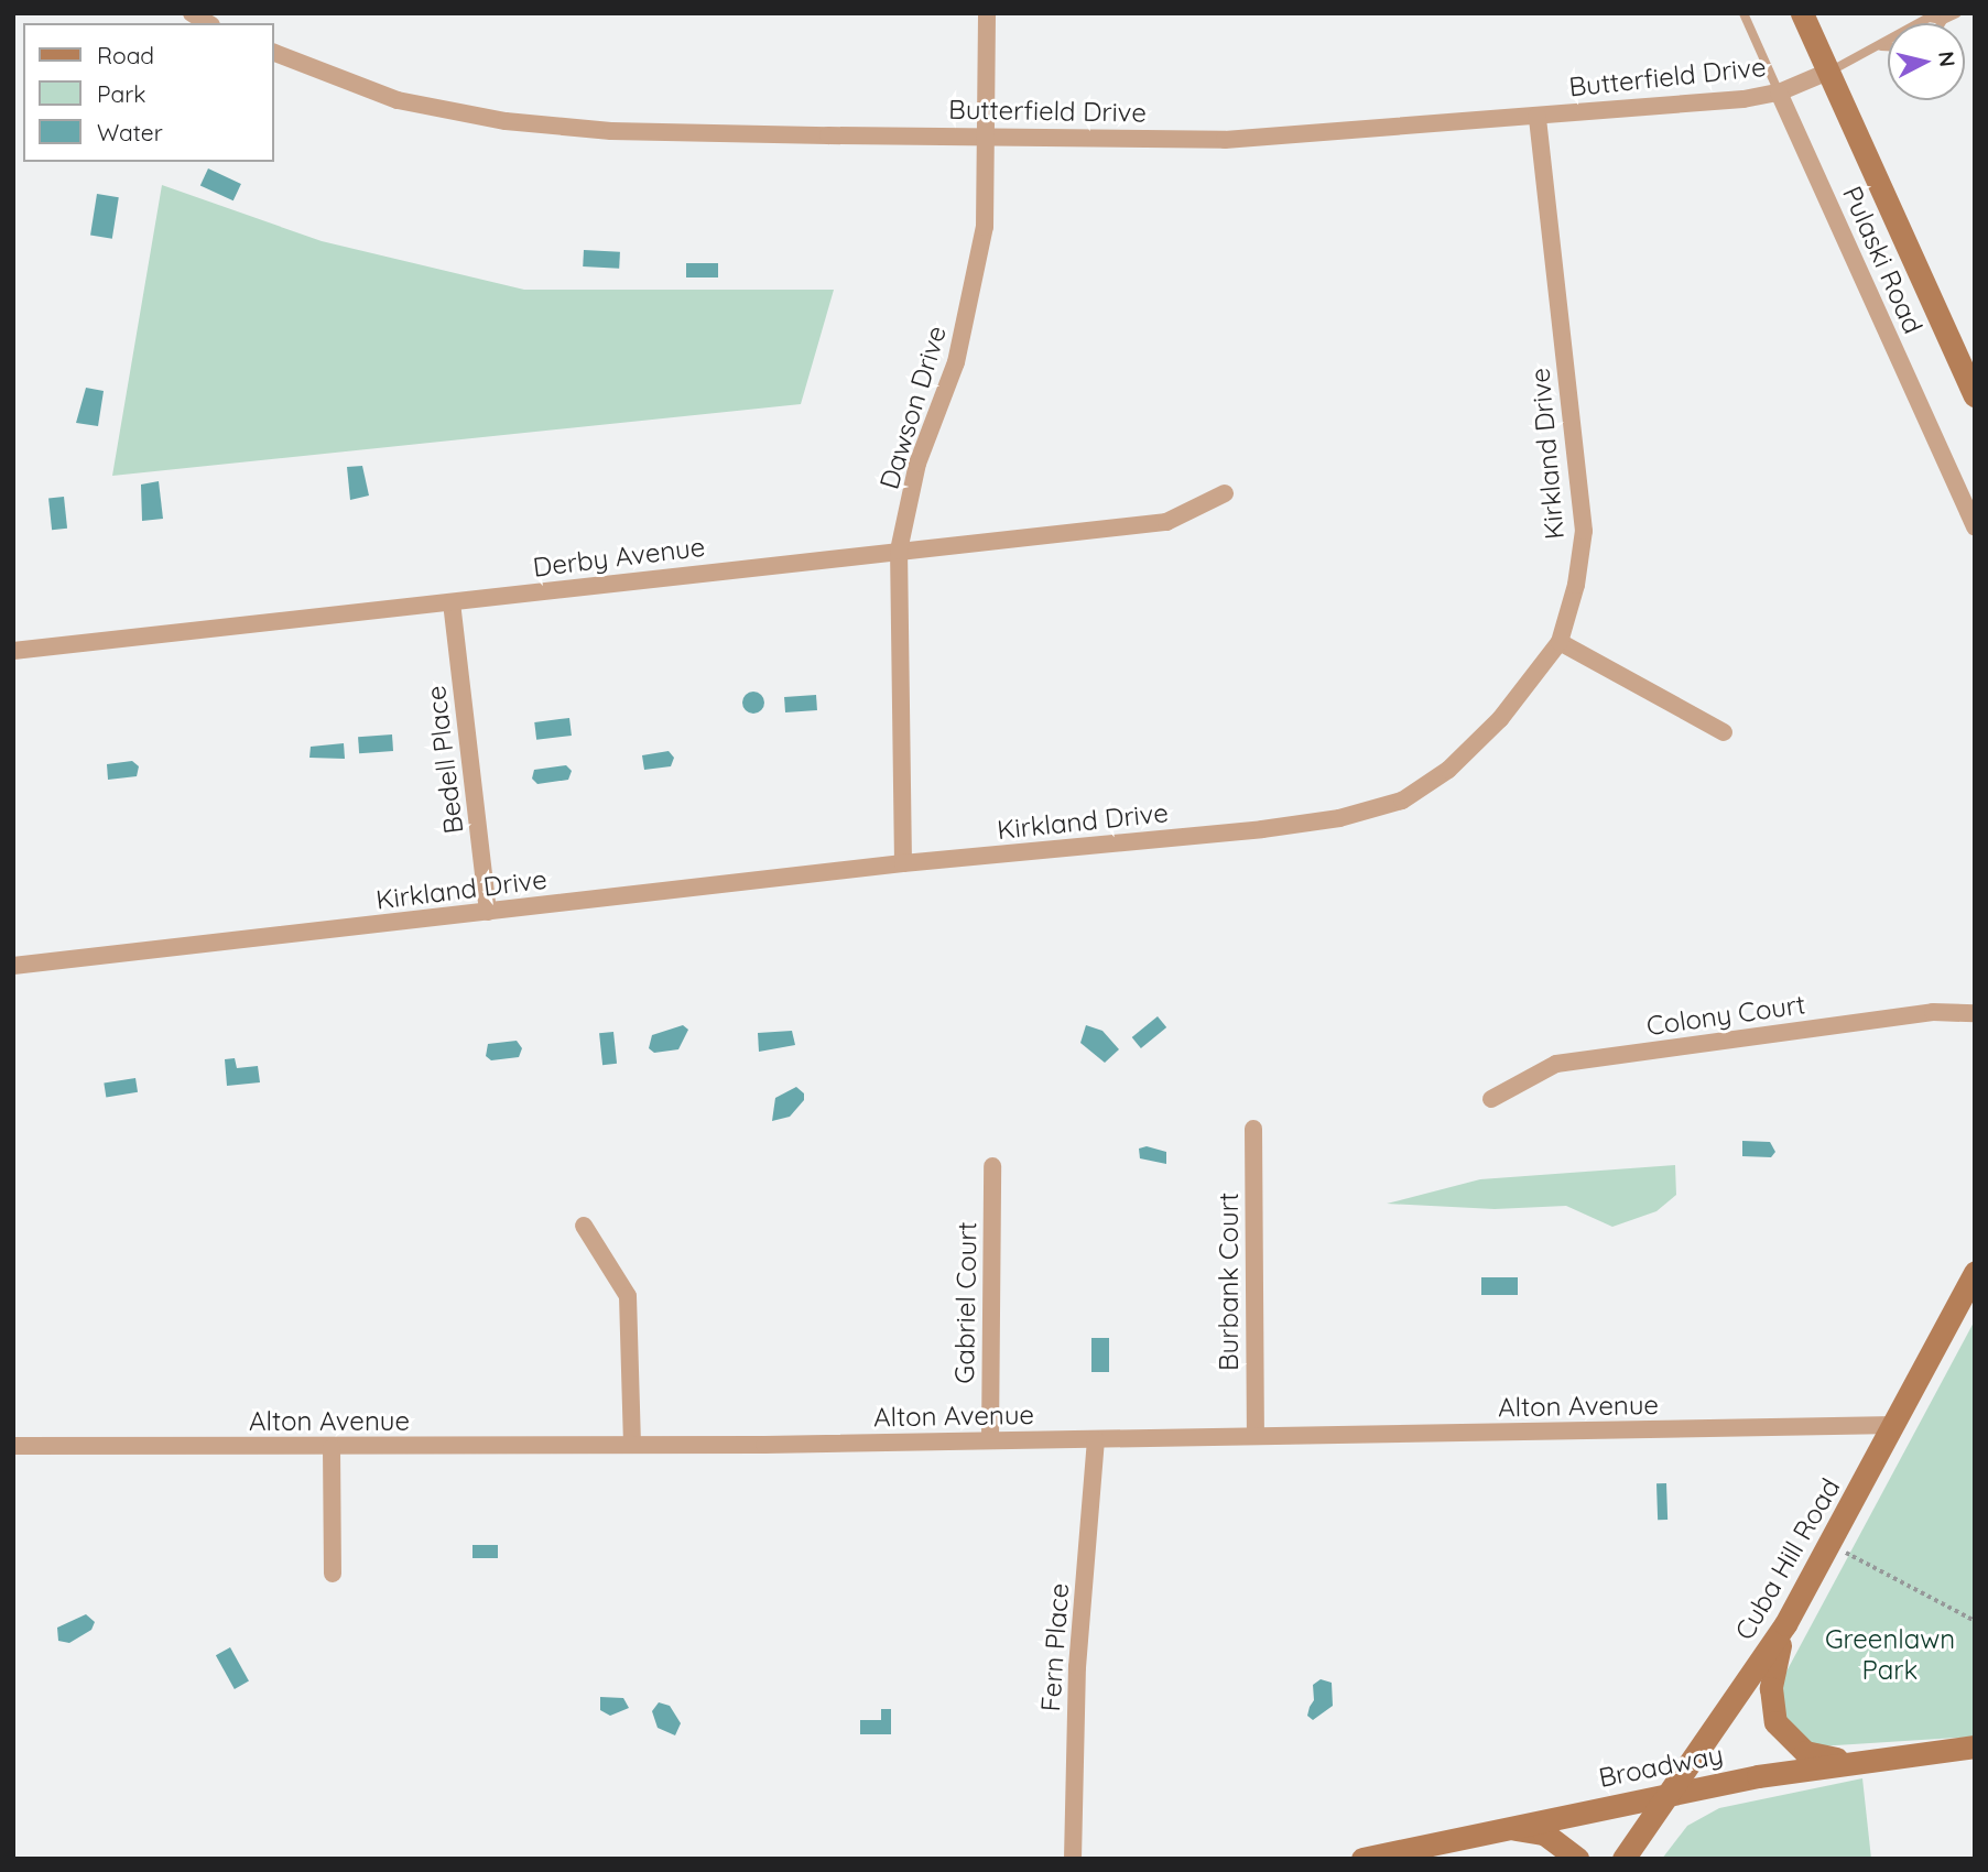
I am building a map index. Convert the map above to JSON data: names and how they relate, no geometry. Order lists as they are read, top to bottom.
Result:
{
  "streets": {
    "main road": ["Cuba Hill Road", "Broadway"],
    "street": [
      "Butterfield Drive",
      "Pulaski Road",
      "Dawson Drive",
      "Kirkland Drive",
      "Derby Avenue",
      "Bedell Place",
      "Colony Court",
      "Burbank Court",
      "Gabriel Court",
      "Alton Avenue",
      "Fern Place"
    ]
  },
  "crossings": [
    ["Butterfield Drive", "Pulaski Road"],
    ["Butterfield Drive", "Dawson Drive"],
    ["Butterfield Drive", "Kirkland Drive"],
    ["Dawson Drive", "Kirkland Drive"],
    ["Dawson Drive", "Derby Avenue"],
    ["Kirkland Drive", "Bedell Place"],
    ["Derby Avenue", "Bedell Place"],
    ["Burbank Court", "Alton Avenue"],
    ["Gabriel Court", "Alton Avenue"],
    ["Alton Avenue", "Cuba Hill Road"],
    ["Alton Avenue", "Fern Place"],
    ["Cuba Hill Road", "Broadway"]
  ],
  "parks": ["Greenlawn Park"],
  "legend": ["Road", "Park", "Water"],
  "north": "right"
}
